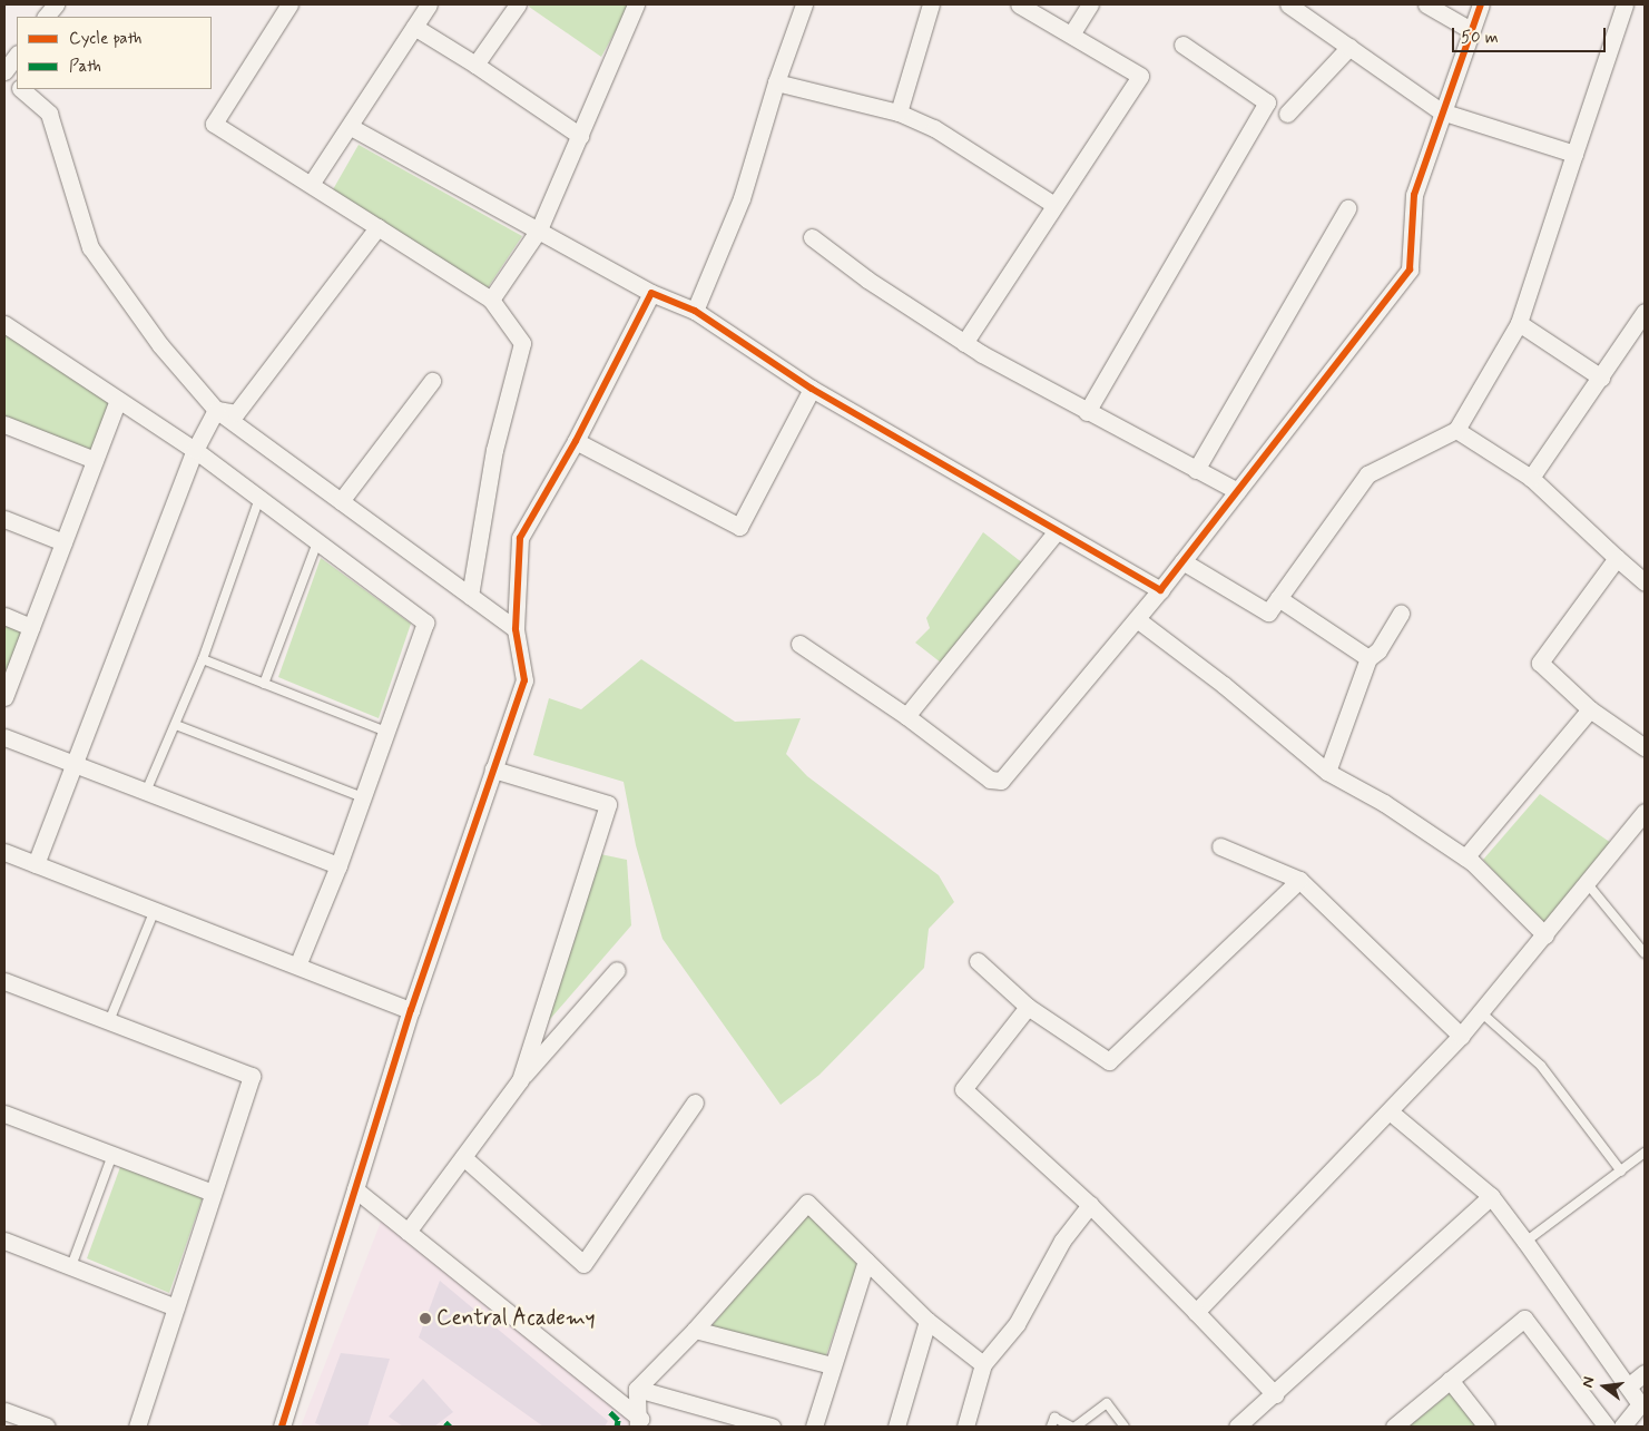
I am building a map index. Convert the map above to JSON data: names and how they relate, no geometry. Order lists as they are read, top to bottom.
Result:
{
  "places": ["Central Academy"],
  "legend": ["Cycle path", "Path"],
  "scale_bar": "50 m",
  "north": "left"
}
